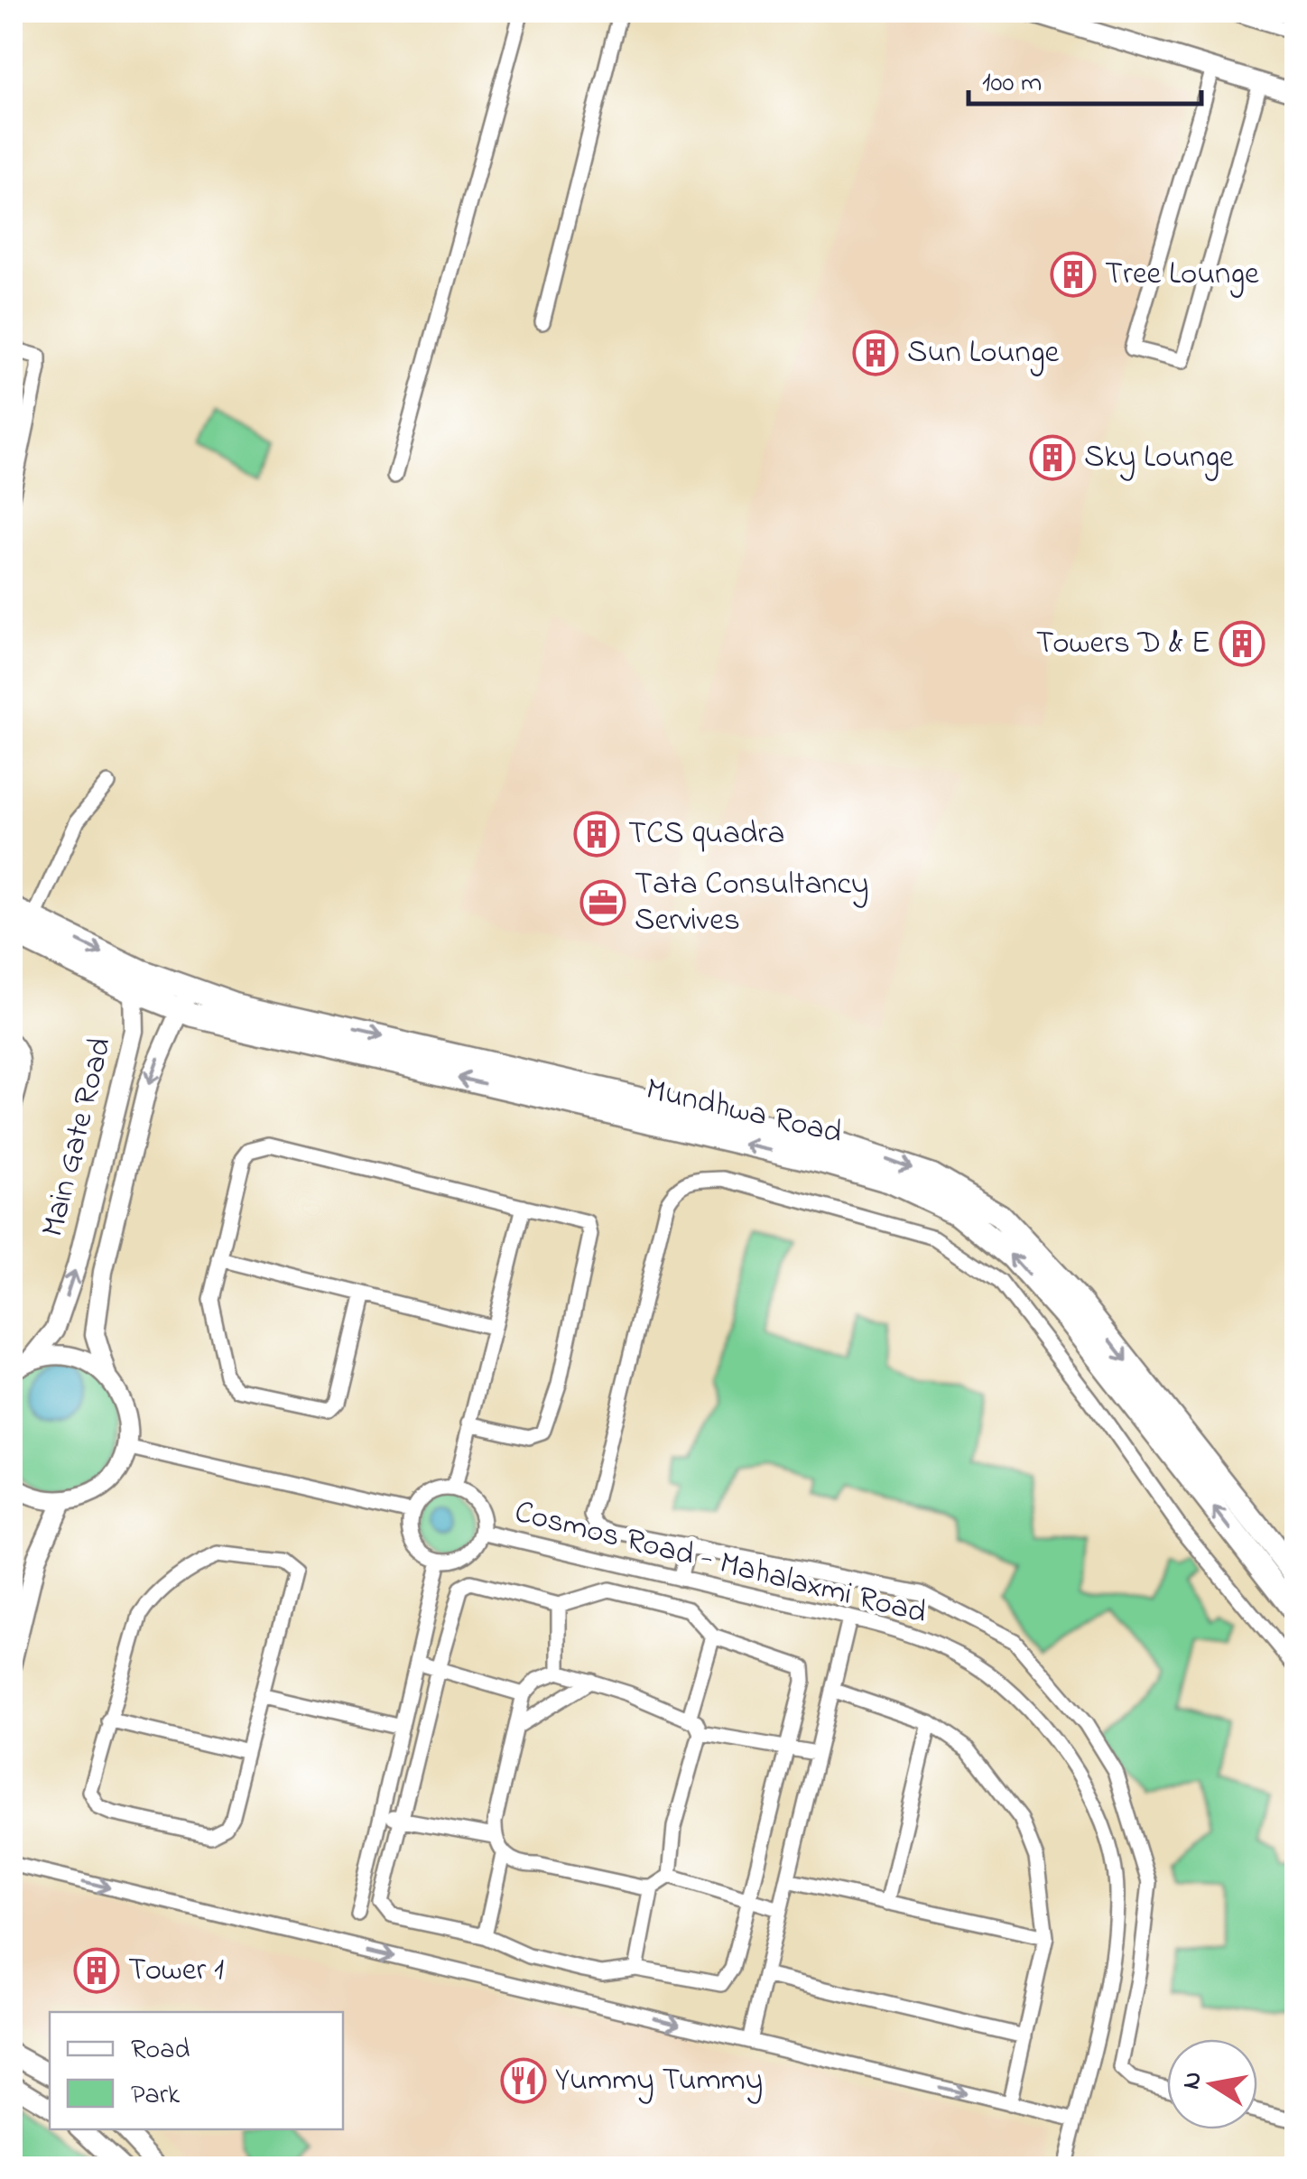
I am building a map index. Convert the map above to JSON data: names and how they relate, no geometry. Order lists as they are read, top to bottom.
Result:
{
  "streets": {
    "highway": ["Mundhwa Road"],
    "street": ["Main Gate Road", "Cosmos Road - Mahalaxmi Road"]
  },
  "crossings": [
    ["Mundhwa Road", "Main Gate Road"]
  ],
  "places": {
    "building": [
      "Tree Lounge",
      "Sun Lounge",
      "Sky Lounge",
      "Towers D & E",
      "TCS quadra",
      "Tower 1"
    ],
    "office": ["Tata Consultancy Servives"],
    "restaurant": ["Yummy Tummy"]
  },
  "legend": ["Road", "Park"],
  "scale_bar": "100 m",
  "north": "left"
}
